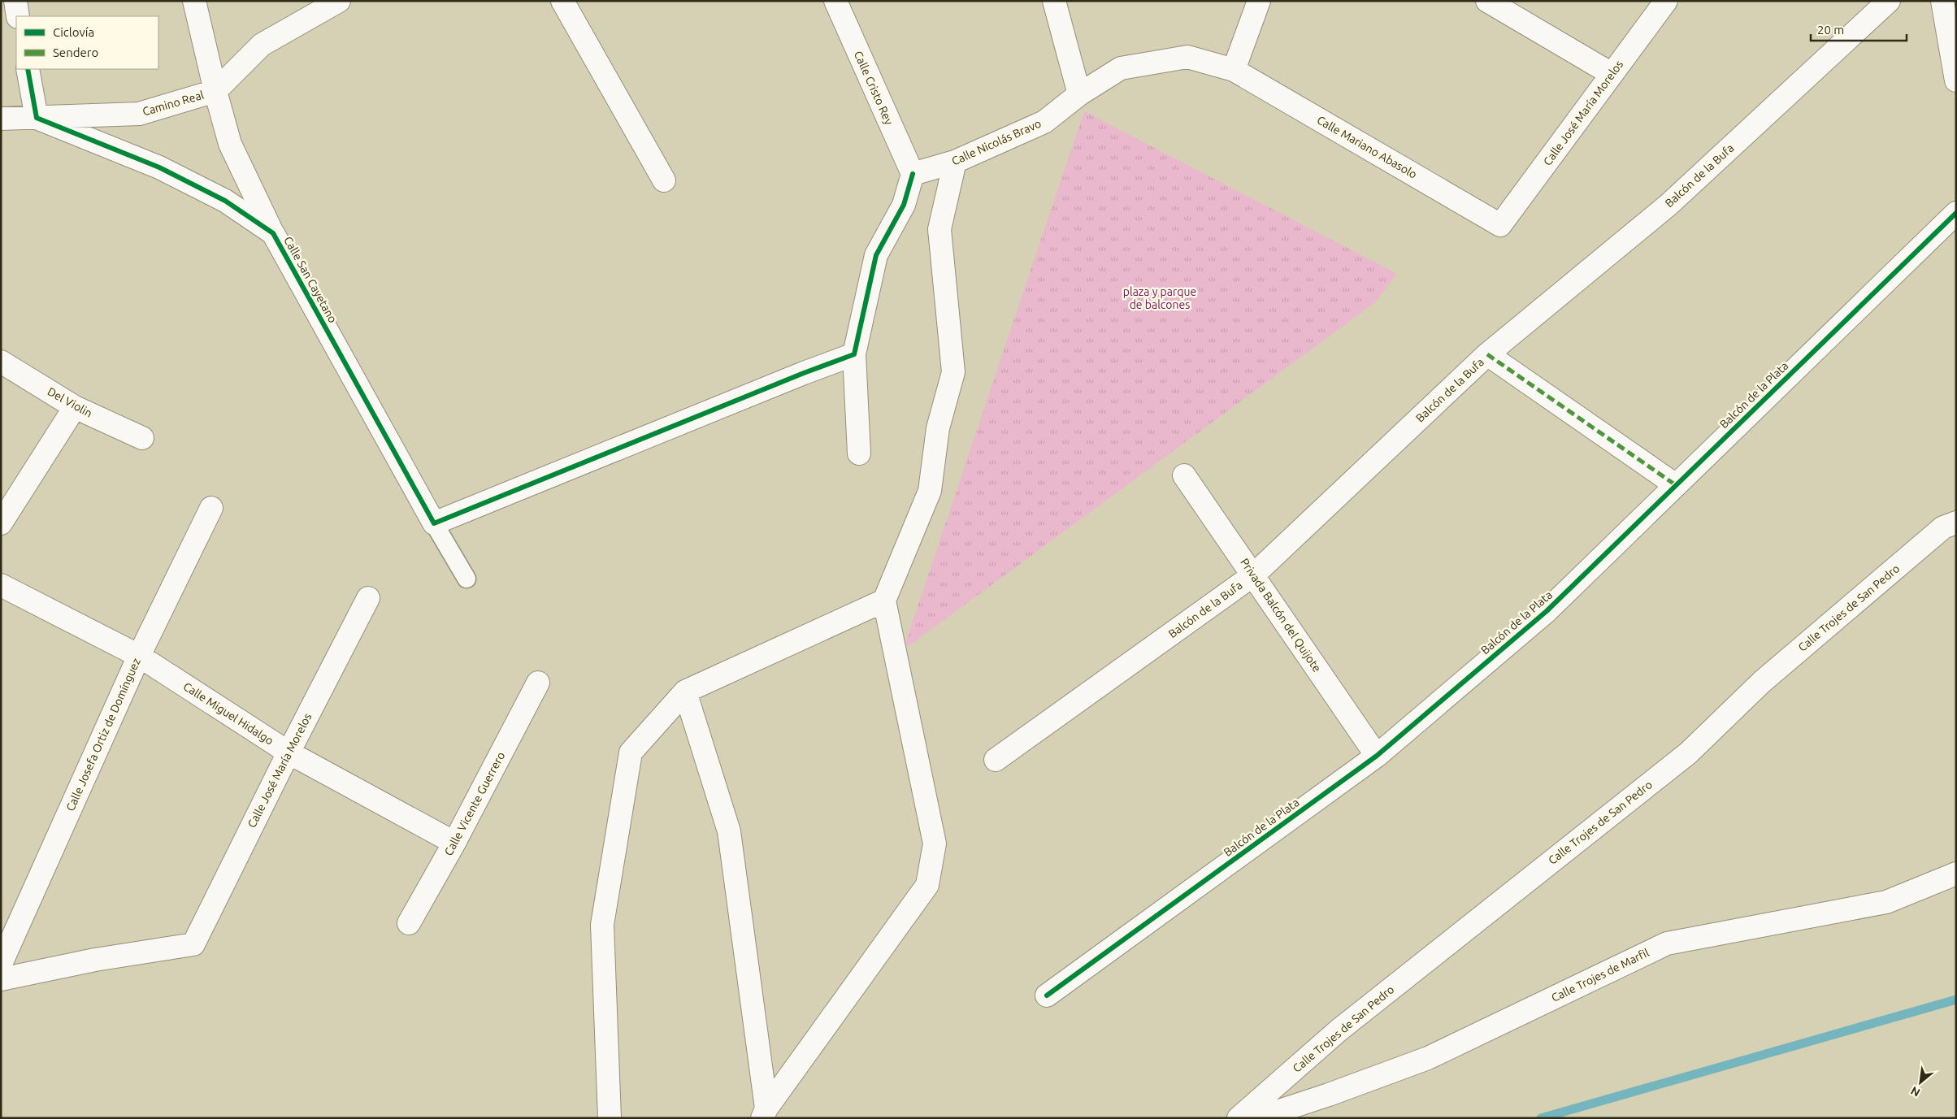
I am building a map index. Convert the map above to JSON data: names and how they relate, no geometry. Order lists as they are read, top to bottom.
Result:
{
  "streets": {
    "street": [
      "Calle Cristo Rey",
      "Camino Real",
      "Calle José María Morelos",
      "Calle Nicolás Bravo",
      "Calle Mariano Abasolo",
      "Balcón de la Bufa",
      "Calle San Cayetano",
      "Balcón de la Plata",
      "Del Violin",
      "Calle Trojes de San Pedro",
      "Privada Balcón del Quijote",
      "Calle Miguel Hidalgo",
      "Calle Josefa Ortiz de Domínguez",
      "Calle Vicente Guerrero",
      "Calle Trojes de Marfil"
    ]
  },
  "crossings": [
    ["Calle Cristo Rey", "Calle Nicolás Bravo"],
    ["Camino Real", "Calle San Cayetano"],
    ["Calle José María Morelos", "Calle Mariano Abasolo"],
    ["Calle José María Morelos", "Calle Miguel Hidalgo"],
    ["Calle Nicolás Bravo", "Calle Mariano Abasolo"],
    ["Balcón de la Bufa", "Privada Balcón del Quijote"],
    ["Balcón de la Plata", "Privada Balcón del Quijote"],
    ["Calle Miguel Hidalgo", "Calle Josefa Ortiz de Domínguez"],
    ["Calle Miguel Hidalgo", "Calle Vicente Guerrero"]
  ],
  "parks": ["plaza y parque de balcones"],
  "legend": ["Ciclovía", "Sendero"],
  "scale_bar": "20 m",
  "north": "bottom left"
}
